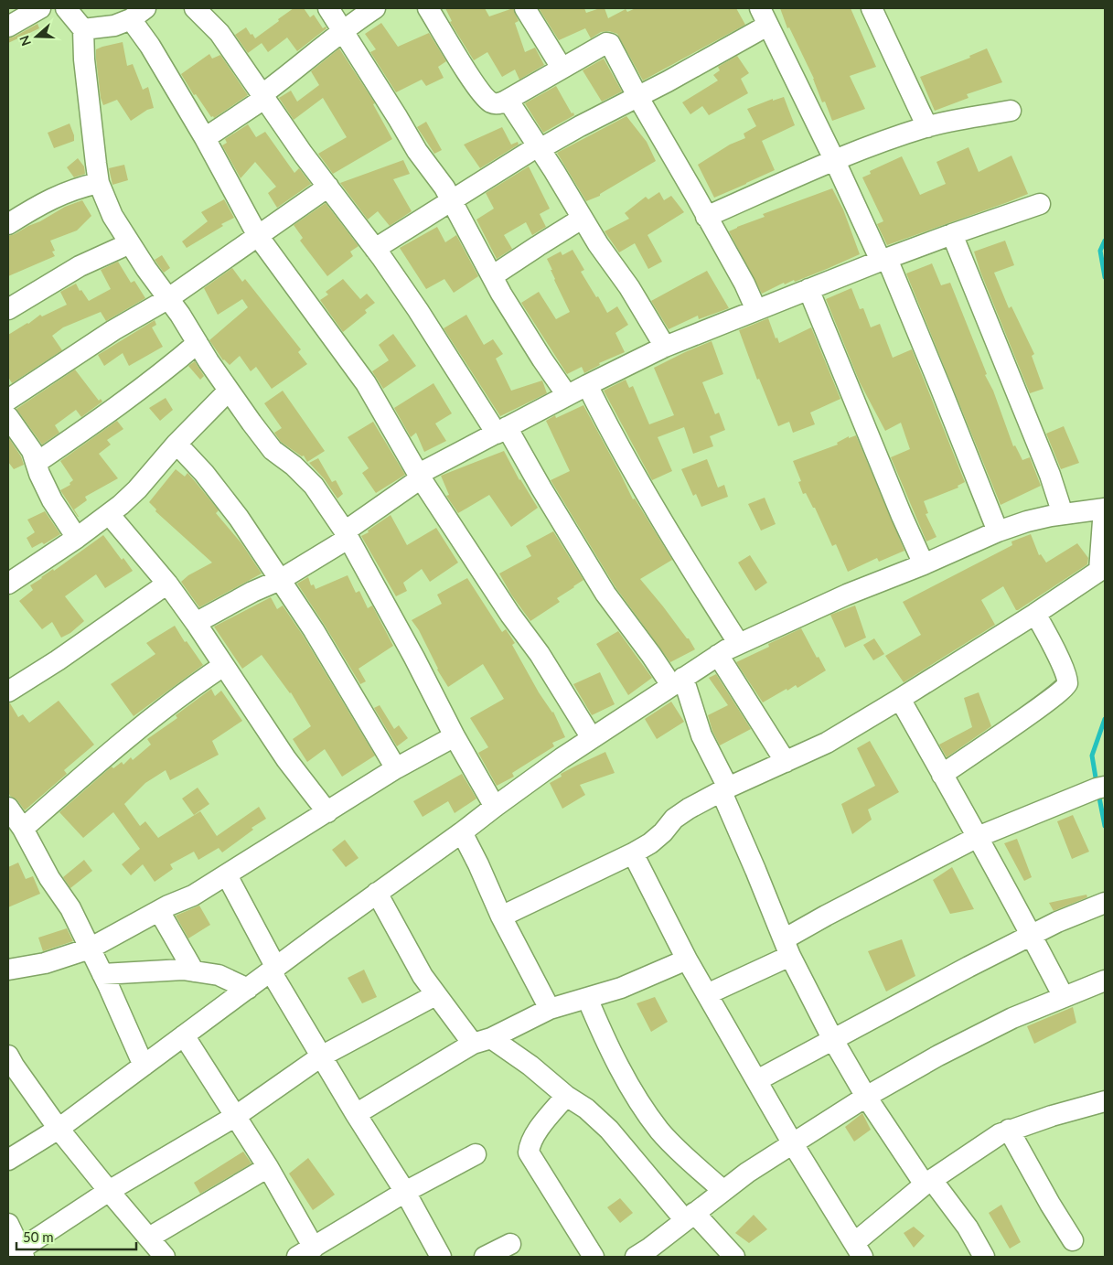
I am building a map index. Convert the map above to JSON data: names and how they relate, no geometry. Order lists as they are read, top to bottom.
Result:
{
  "scale_bar": "50 m",
  "north": "left"
}
